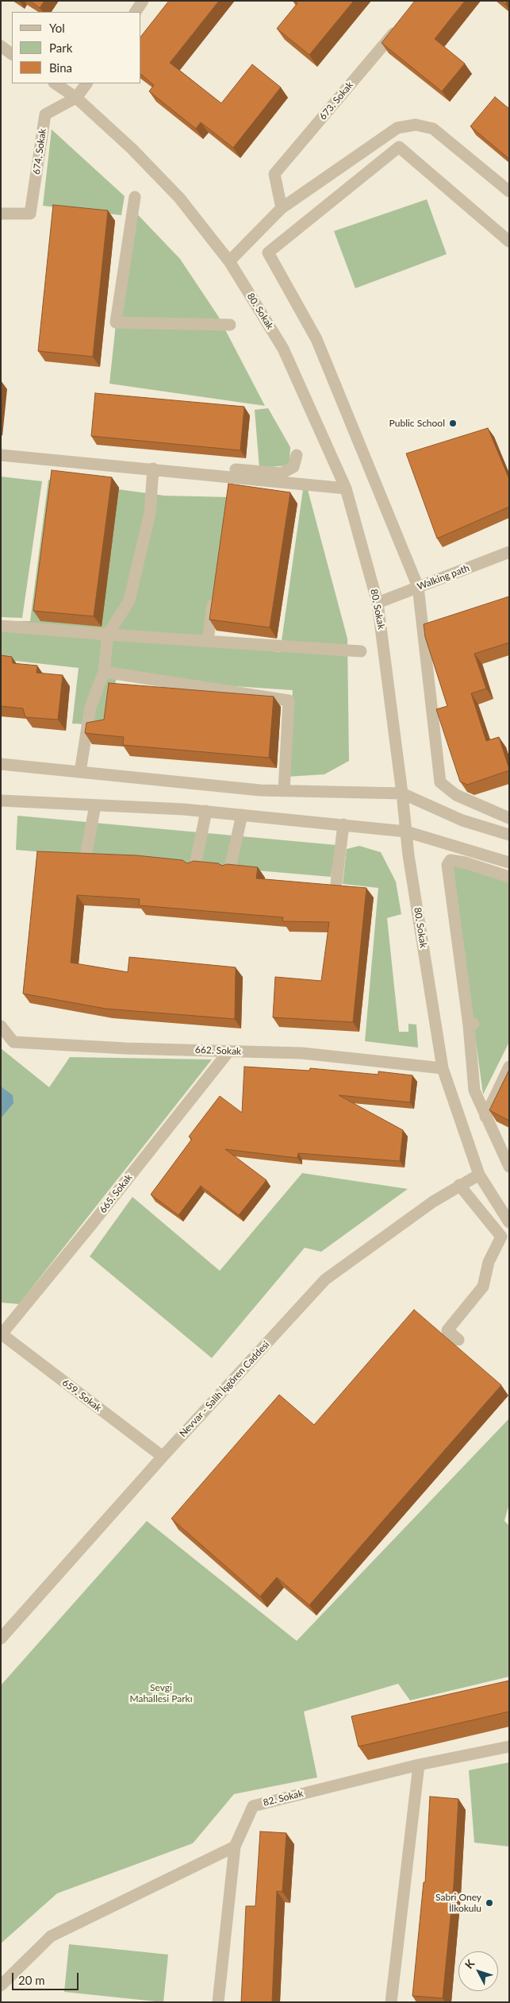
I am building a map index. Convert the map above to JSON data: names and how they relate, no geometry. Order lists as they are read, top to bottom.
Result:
{
  "streets": {
    "street": [
      "673. Sokak",
      "674. Sokak",
      "80. Sokak",
      "Walking path",
      "662. Sokak",
      "665. Sokak",
      "Nevvar - Salih İşgören Caddesi",
      "659. Sokak",
      "82. Sokak"
    ]
  },
  "crossings": [
    ["674. Sokak", "80. Sokak"],
    ["80. Sokak", "Walking path"],
    ["80. Sokak", "662. Sokak"],
    ["80. Sokak", "Nevvar - Salih İşgören Caddesi"],
    ["662. Sokak", "665. Sokak"],
    ["665. Sokak", "659. Sokak"],
    ["Nevvar - Salih İşgören Caddesi", "659. Sokak"]
  ],
  "parks": ["Sevgi Mahallesi Parkı"],
  "places": ["Public School", "Sabri Oney İlkokulu"],
  "legend": ["Yol", "Park", "Bina"],
  "scale_bar": "20 m",
  "north": "top left"
}
